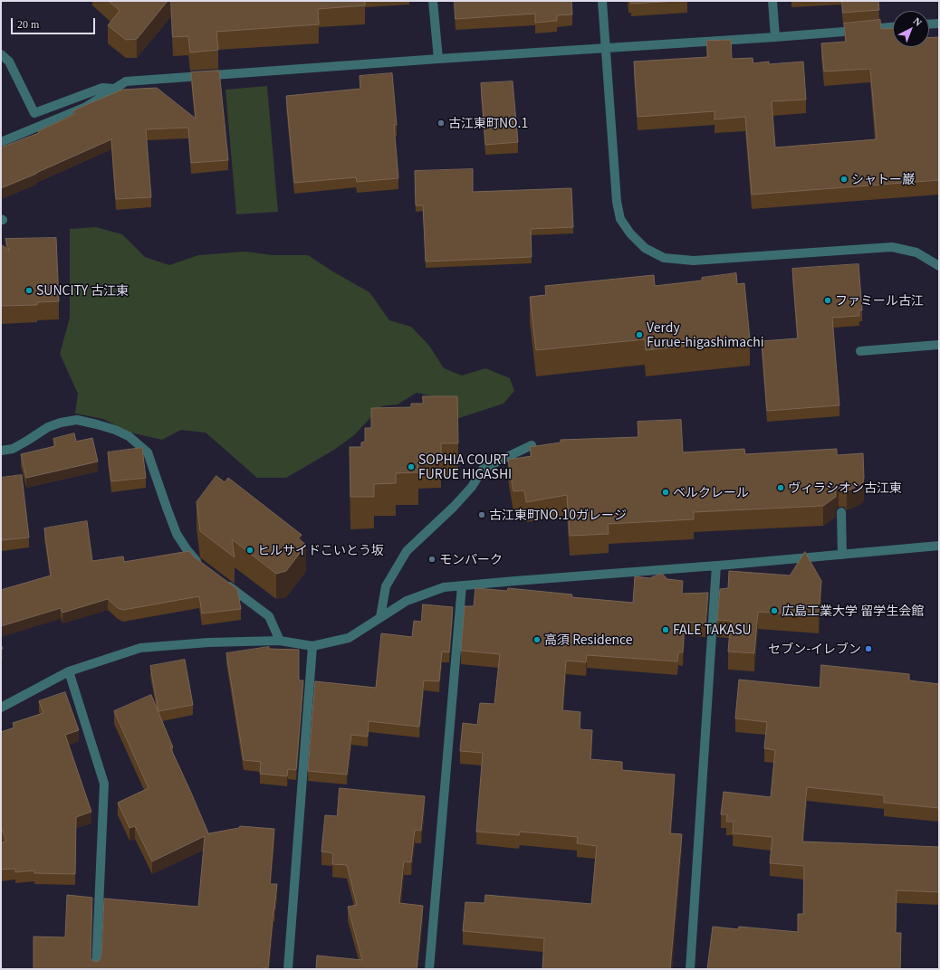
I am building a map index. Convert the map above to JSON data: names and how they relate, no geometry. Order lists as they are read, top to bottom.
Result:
{
  "places": [
    "古江東町NO.1",
    "シャトー巌",
    "SUNCITY 古江東",
    "ファミール古江",
    "Verdy Furue-higashimachi",
    "SOPHIA COURT FURUE HIGASHI",
    "ヴィラシオン古江東",
    "ベルクレール",
    "古江東町NO.10ガレージ",
    "ヒルサイドこいとう坂",
    "モンパーク",
    "広島工業大学 留学生会館",
    "FALE TAKASU",
    "高須 Residence",
    "セブン-イレブン"
  ],
  "scale_bar": "20 m",
  "north": "top right"
}
